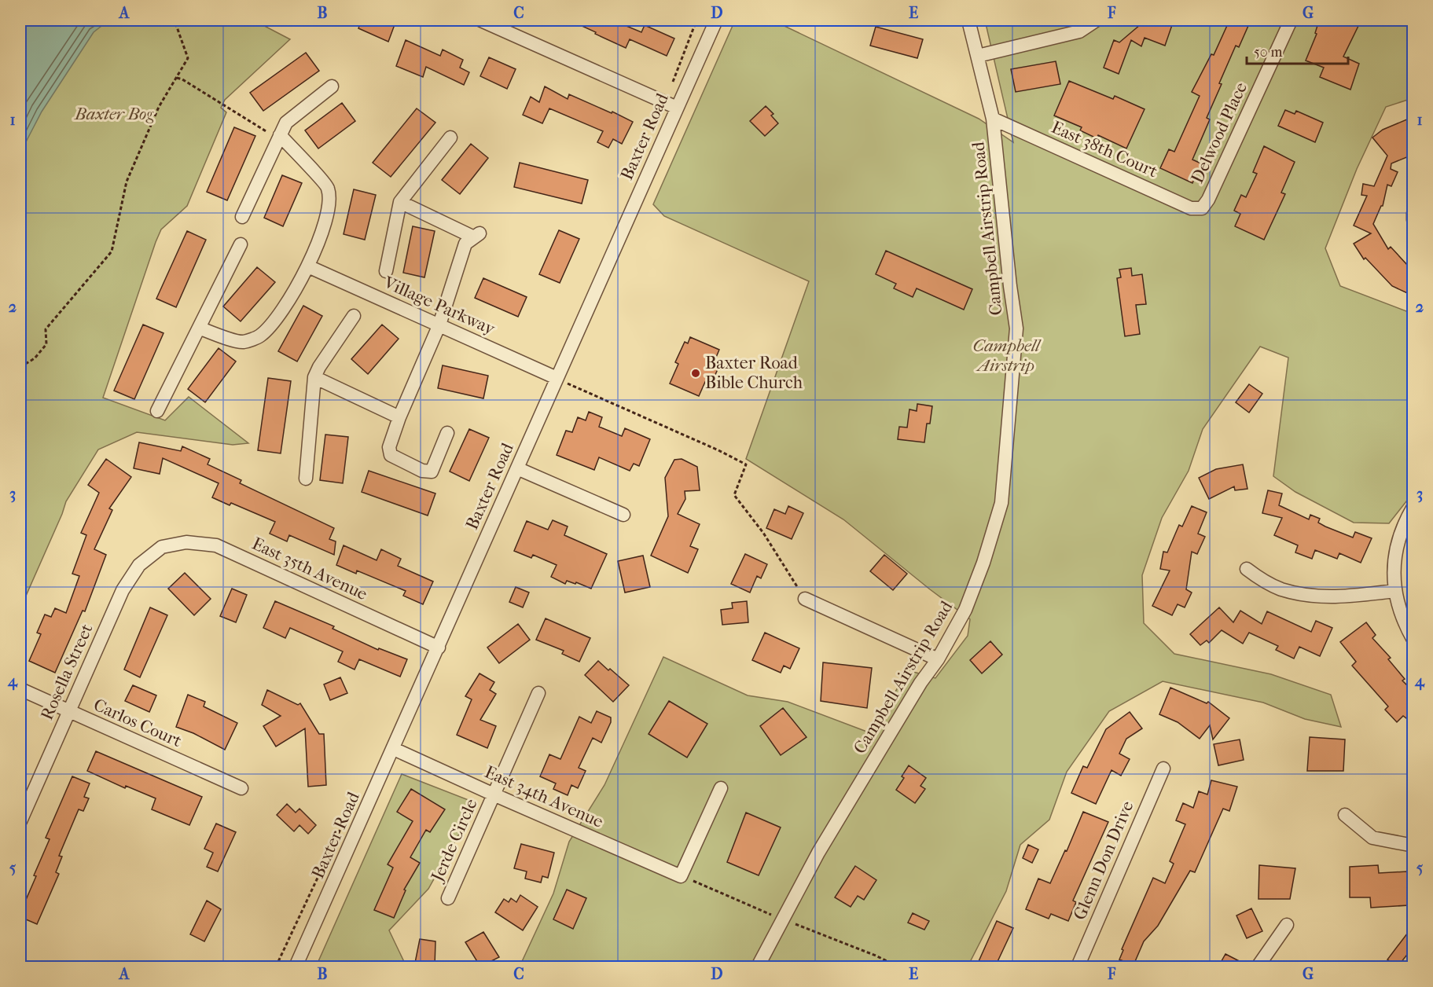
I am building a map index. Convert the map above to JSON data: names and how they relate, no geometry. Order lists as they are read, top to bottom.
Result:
{
  "streets": {
    "street": [
      "Delwood Place",
      "Baxter Road",
      "East 38th Court",
      "Campbell Airstrip Road",
      "Village Parkway",
      "East 35th Avenue",
      "Rosella Street",
      "Carlos Court",
      "East 34th Avenue",
      "Jerde Circle",
      "Glenn Don Drive"
    ]
  },
  "crossings": [
    ["Delwood Place", "East 38th Court"],
    ["Baxter Road", "Village Parkway"],
    ["Baxter Road", "East 35th Avenue"],
    ["Baxter Road", "East 34th Avenue"],
    ["East 38th Court", "Campbell Airstrip Road"],
    ["East 35th Avenue", "Rosella Street"],
    ["Rosella Street", "Carlos Court"],
    ["East 34th Avenue", "Jerde Circle"]
  ],
  "parks": ["Baxter Bog", "Campbell Airstrip"],
  "places": ["Baxter Road Bible Church"],
  "scale_bar": "50 m",
  "grid": {
    "columns": [
      "A",
      "B",
      "C",
      "D",
      "E",
      "F",
      "G"
    ],
    "rows": [
      "1",
      "2",
      "3",
      "4",
      "5"
    ]
  }
}
